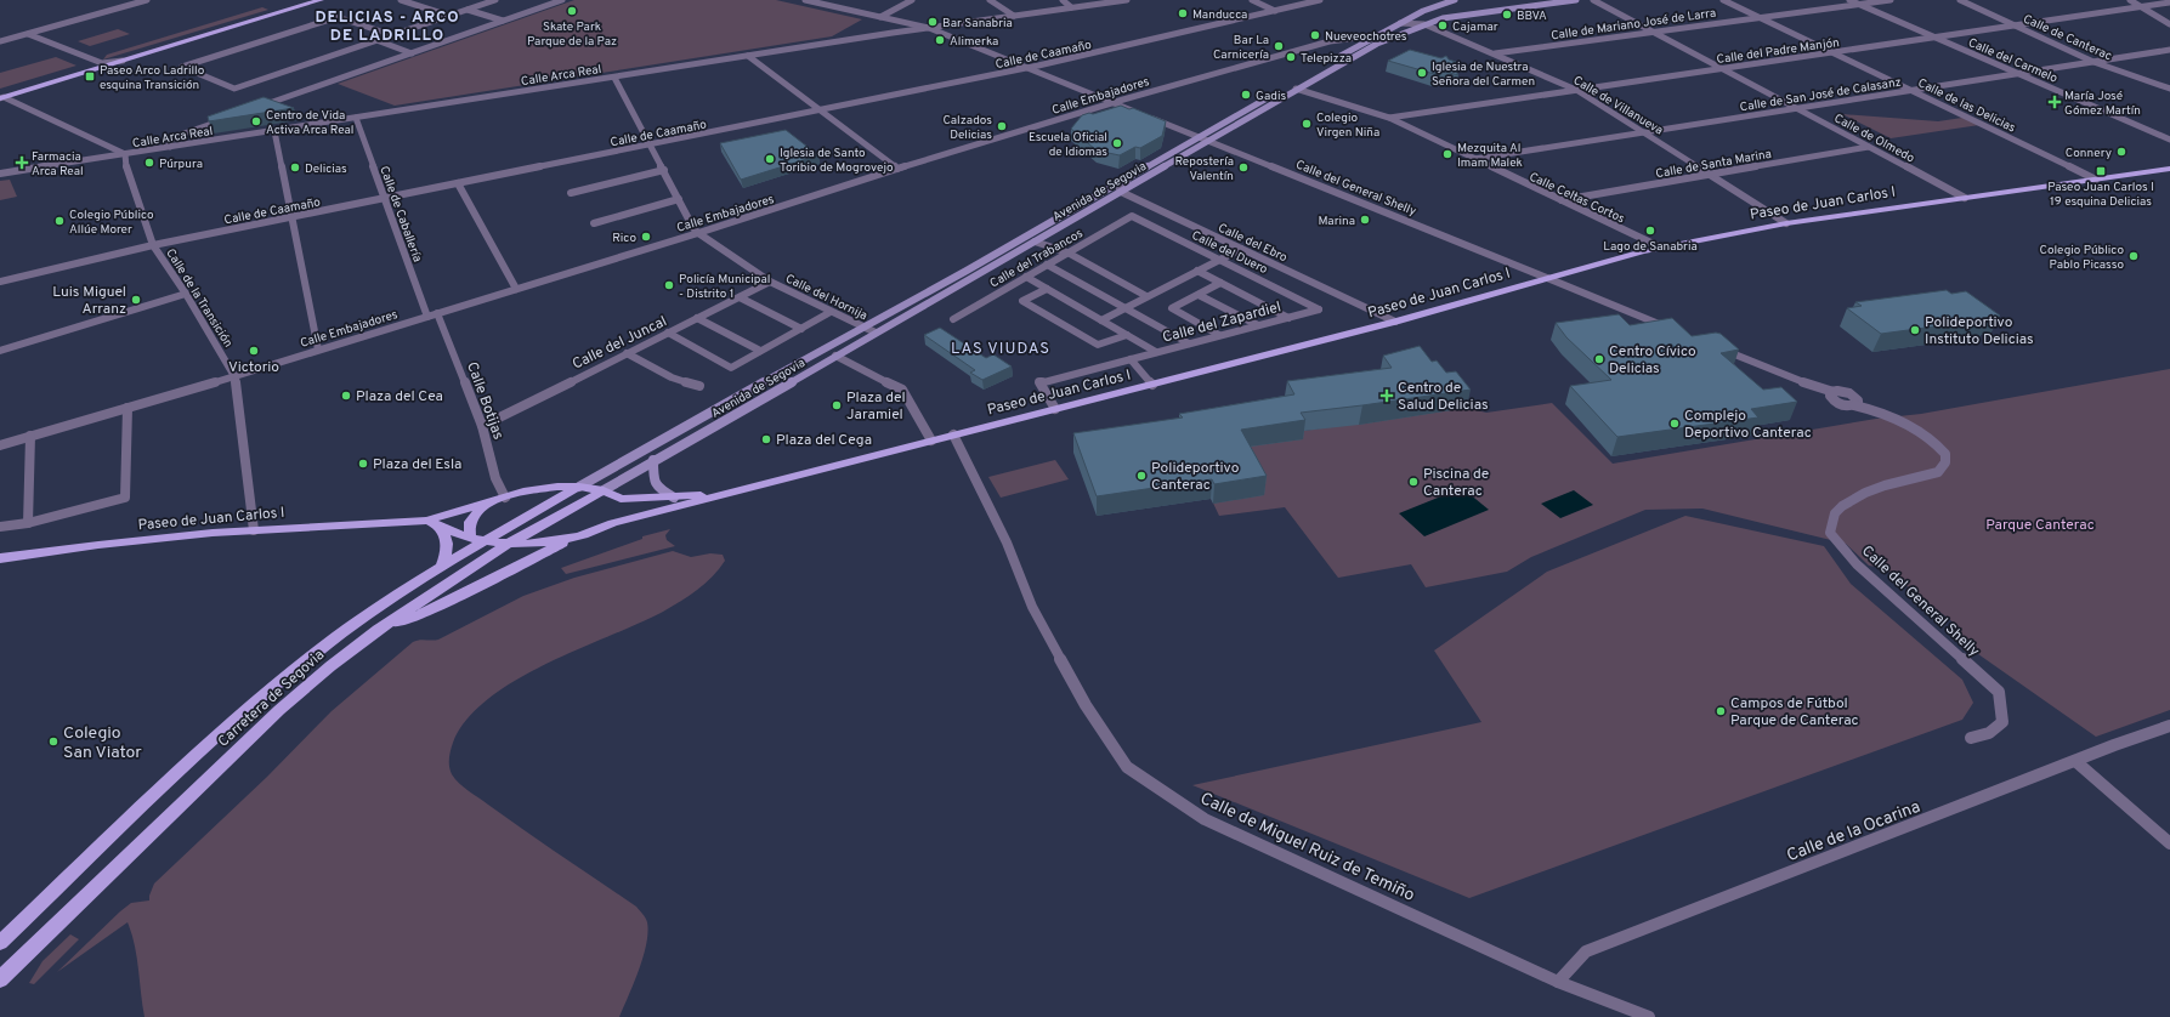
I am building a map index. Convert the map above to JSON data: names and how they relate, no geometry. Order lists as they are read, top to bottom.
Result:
{
  "streets": {
    "main road": [
      "Calle Embajadores",
      "Avenida de Segovia",
      "Paseo de Juan Carlos I",
      "Carretera de Segovia"
    ],
    "street": [
      "Calle de Mariano José de Larra",
      "Calle de Canterac",
      "Calle del Padre Manjón",
      "Calle de Caamaño",
      "Calle del Carmelo",
      "Calle Arca Real",
      "Calle de San José de Calasanz",
      "Calle de Villanueva",
      "Calle de las Delicias",
      "Calle de Olmedo",
      "Calle de Santa Marina",
      "Calle del General Shelly",
      "Calle Celtas Cortos",
      "Calle de Caballería",
      "Calle del Ebro",
      "Calle del Duero",
      "Calle del Trabancos",
      "Calle del Hornija",
      "Calle de la Transición",
      "Calle del Zapardiel",
      "Calle del Juncal",
      "Calle Botijas",
      "Calle de la Ocarina",
      "Calle de Miguel Ruiz de Temiño"
    ]
  },
  "crossings": [
    ["Calle de Mariano José de Larra", "Calle del Carmelo"],
    ["Calle de Mariano José de Larra", "Calle de Villanueva"],
    ["Calle de Mariano José de Larra", "Calle de las Delicias"],
    ["Calle de Mariano José de Larra", "Calle de Olmedo"],
    ["Calle de Canterac", "Calle del Padre Manjón"],
    ["Calle de Canterac", "Calle de San José de Calasanz"],
    ["Calle del Padre Manjón", "Calle del Carmelo"],
    ["Calle del Padre Manjón", "Calle de Villanueva"],
    ["Calle del Padre Manjón", "Calle de las Delicias"],
    ["Calle del Padre Manjón", "Calle de Olmedo"],
    ["Calle del Padre Manjón", "Calle Celtas Cortos"],
    ["Calle de Caamaño", "Calle de Caballería"],
    ["Calle de Caamaño", "Calle del Hornija"],
    ["Calle de Caamaño", "Calle de la Transición"],
    ["Calle del Carmelo", "Calle de San José de Calasanz"],
    ["Calle Arca Real", "Calle de Caballería"],
    ["Calle Arca Real", "Calle del Hornija"],
    ["Calle Arca Real", "Calle de la Transición"],
    ["Calle de San José de Calasanz", "Calle de Villanueva"],
    ["Calle de San José de Calasanz", "Calle de las Delicias"],
    ["Calle de San José de Calasanz", "Calle de Olmedo"],
    ["Calle de San José de Calasanz", "Calle Celtas Cortos"],
    ["Calle Embajadores", "Calle de Villanueva"],
    ["Calle Embajadores", "Avenida de Segovia"],
    ["Calle Embajadores", "Calle de Caballería"],
    ["Calle Embajadores", "Calle del Hornija"],
    ["Calle Embajadores", "Calle de la Transición"],
    ["Calle Embajadores", "Calle Botijas"],
    ["Calle de Villanueva", "Calle de Santa Marina"],
    ["Calle de Villanueva", "Avenida de Segovia"],
    ["Calle de Villanueva", "Paseo de Juan Carlos I"],
    ["Calle de las Delicias", "Paseo de Juan Carlos I"],
    ["Calle de Olmedo", "Calle de Santa Marina"],
    ["Calle de Olmedo", "Paseo de Juan Carlos I"],
    ["Calle de Santa Marina", "Calle Celtas Cortos"],
    ["Calle del General Shelly", "Avenida de Segovia"],
    ["Calle del General Shelly", "Paseo de Juan Carlos I"],
    ["Avenida de Segovia", "Calle Celtas Cortos"],
    ["Avenida de Segovia", "Paseo de Juan Carlos I"],
    ["Avenida de Segovia", "Calle del Ebro"],
    ["Avenida de Segovia", "Calle del Hornija"],
    ["Avenida de Segovia", "Carretera de Segovia"],
    ["Calle Celtas Cortos", "Paseo de Juan Carlos I"],
    ["Paseo de Juan Carlos I", "Calle del Ebro"],
    ["Paseo de Juan Carlos I", "Calle de la Transición"],
    ["Paseo de Juan Carlos I", "Calle del Zapardiel"],
    ["Paseo de Juan Carlos I", "Calle Botijas"],
    ["Paseo de Juan Carlos I", "Carretera de Segovia"],
    ["Paseo de Juan Carlos I", "Calle de Miguel Ruiz de Temiño"],
    ["Calle de Caballería", "Calle Botijas"],
    ["Calle del Duero", "Calle del Trabancos"],
    ["Calle del Duero", "Calle del Zapardiel"],
    ["Calle del Hornija", "Calle del Juncal"],
    ["Calle del Juncal", "Calle Botijas"],
    ["Calle de la Ocarina", "Calle de Miguel Ruiz de Temiño"]
  ],
  "districts": ["DELICIAS - ARCO DE LADRILLO", "LAS VIUDAS"],
  "parks": ["Parque Canterac"],
  "places": {
    "other": [
      "Skate Park Parque de la Paz",
      "Manducca",
      "BBVA",
      "Bar Sanabria",
      "Cajamar",
      "Nueveochotres",
      "Alimerka",
      "Bar La Carnicería",
      "Telepizza",
      "Iglesia de Nuestra Señora del Carmen",
      "Gadis",
      "Centro de Vida Activa Arca Real",
      "Colegio Virgen Niña",
      "Calzados Delicias",
      "Escuela Oficial de Idiomas",
      "Connery",
      "Mezquita Al Imam Malek",
      "Iglesia de Santo Toribio de Mogrovejo",
      "Púrpura",
      "Delicias",
      "Repostería Valentín",
      "Marina",
      "Colegio Público Allúe Morer",
      "Lago de Sanabria",
      "Rico",
      "Colegio Público Pablo Picasso",
      "Policía Municipal - Distrito 1",
      "Luis Miguel Arranz",
      "Polideportivo Instituto Delicias",
      "Victorio",
      "Centro Cívico Delicias",
      "Plaza del Cea",
      "Plaza del Jaramiel",
      "Complejo Deportivo Canterac",
      "Plaza del Cega",
      "Plaza del Esla",
      "Polideportivo Canterac",
      "Piscina de Canterac",
      "Campos de Fútbol Parque de Canterac",
      "Colegio San Viator"
    ],
    "transit": ["Paseo Arco Ladrillo esquina Transición", "Paseo Juan Carlos I 19 esquina Delicias"],
    "health": ["María José Gómez Martín", "Farmacia Arca Real", "Centro de Salud Delicias"]
  }
}
